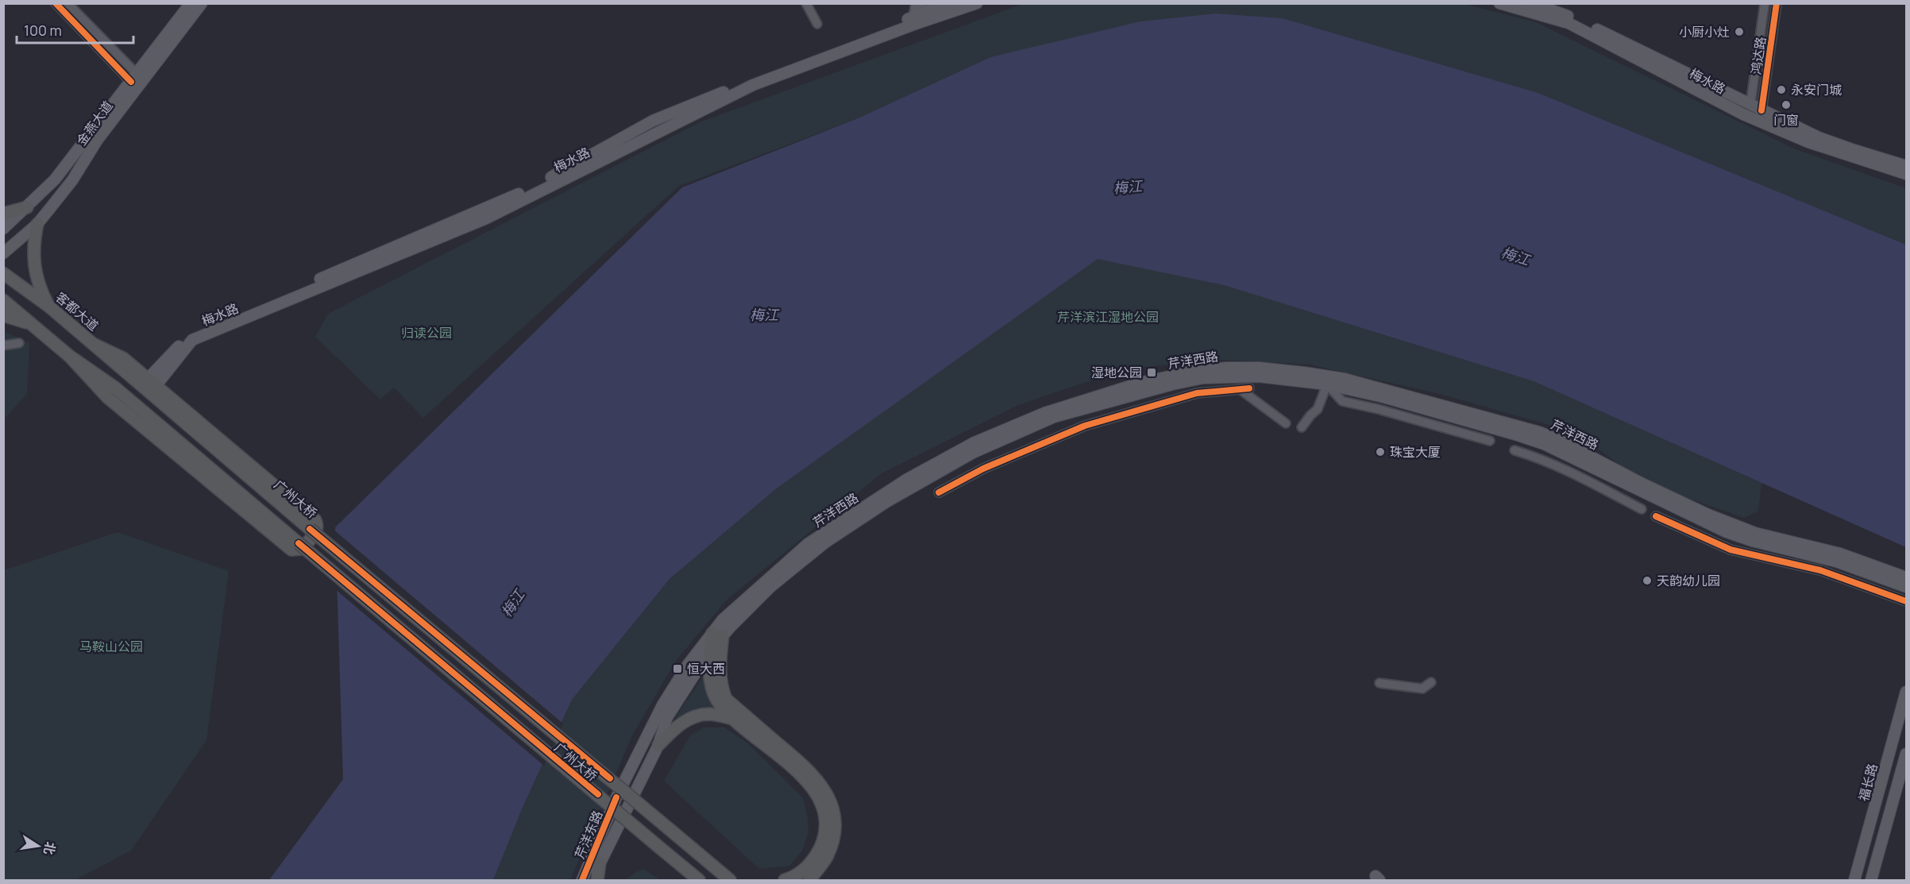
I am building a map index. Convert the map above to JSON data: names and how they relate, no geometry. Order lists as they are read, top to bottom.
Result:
{
  "streets": {
    "highway": ["客都大道", "广州大桥"],
    "main road": [
      "梅水路",
      "金燕大道",
      "芹洋西路",
      "福长路",
      "芹洋东路"
    ],
    "street": ["鸿达路"]
  },
  "crossings": [
    ["鸿达路", "梅水路"],
    ["客都大道", "广州大桥"],
    ["芹洋西路", "芹洋东路"]
  ],
  "water": ["梅江"],
  "parks": ["芹洋滨江湿地公园", "归读公园", "马鞍山公园"],
  "places": {
    "other": [
      "小厨小灶",
      "永安门城",
      "门窗",
      "珠宝大厦",
      "天韵幼儿园"
    ],
    "transit": ["湿地公园", "恒大西"]
  },
  "scale_bar": "100 m",
  "north": "right"
}
